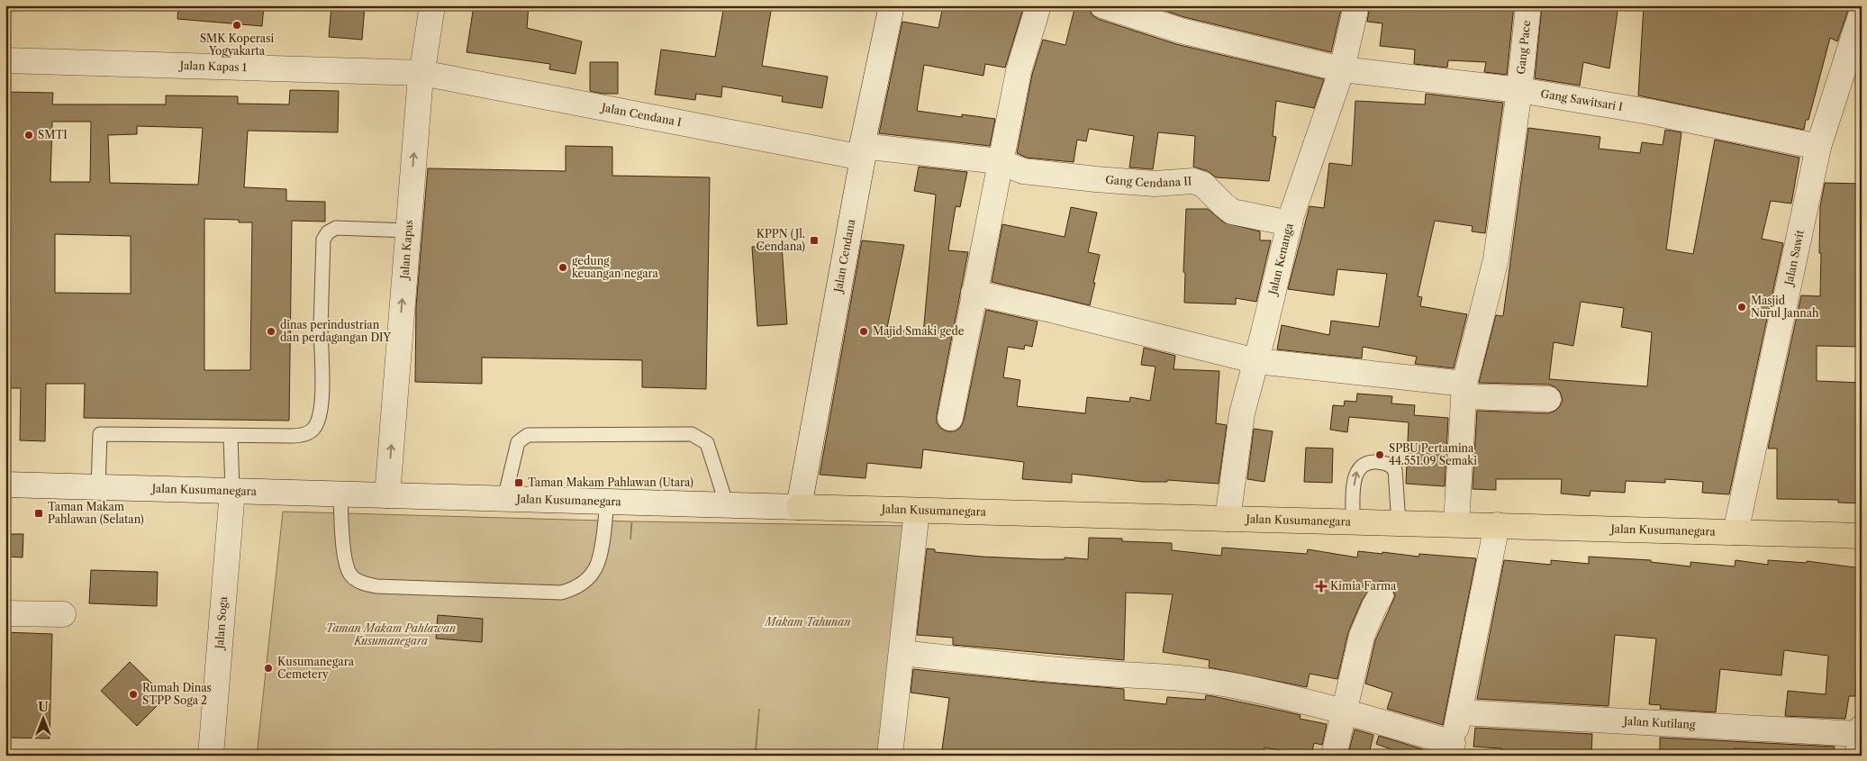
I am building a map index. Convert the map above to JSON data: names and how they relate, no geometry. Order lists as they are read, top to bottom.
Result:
{
  "streets": {
    "main road": ["Jalan Kusumanegara"],
    "street": [
      "Gang Pace",
      "Jalan Kapas 1",
      "Gang Sawitsari I",
      "Jalan Cendana I",
      "Gang Cendana II",
      "Jalan Kapas",
      "Jalan Cendana",
      "Jalan Sawit",
      "Jalan Kenanga",
      "Jalan Soga",
      "Jalan Kutilang"
    ]
  },
  "crossings": [
    ["Gang Pace", "Gang Sawitsari I"],
    ["Gang Pace", "Jalan Kusumanegara"],
    ["Jalan Kapas 1", "Jalan Cendana I"],
    ["Jalan Kapas 1", "Jalan Kapas"],
    ["Gang Sawitsari I", "Jalan Sawit"],
    ["Gang Sawitsari I", "Jalan Kenanga"],
    ["Jalan Cendana I", "Gang Cendana II"],
    ["Jalan Cendana I", "Jalan Kapas"],
    ["Jalan Cendana I", "Jalan Cendana"],
    ["Gang Cendana II", "Jalan Kenanga"],
    ["Jalan Kapas", "Jalan Kusumanegara"],
    ["Jalan Cendana", "Jalan Kusumanegara"],
    ["Jalan Sawit", "Jalan Kusumanegara"],
    ["Jalan Kenanga", "Jalan Kusumanegara"],
    ["Jalan Kusumanegara", "Jalan Soga"]
  ],
  "one_way": ["Jalan Kapas"],
  "parks": ["Makam Tahunan", "Taman Makam Pahlawan Kusumanegara"],
  "places": {
    "other": [
      "SMK Koperasi Yogyakarta",
      "SMTI",
      "gedung keuangan negara",
      "Masjid Nurul Jannah",
      "dinas perindustrian dan perdagangan DIY",
      "Majid Smaki gede",
      "SPBU Pertamina 44.551.09 Semaki",
      "Kusumanegara Cemetery",
      "Rumah Dinas STPP Soga 2"
    ],
    "transit": ["KPPN (Jl. Cendana)", "Taman Makam Pahlawan (Utara)", "Taman Makam Pahlawan (Selatan)"],
    "health": ["Kimia Farma"]
  },
  "north": "top"
}
